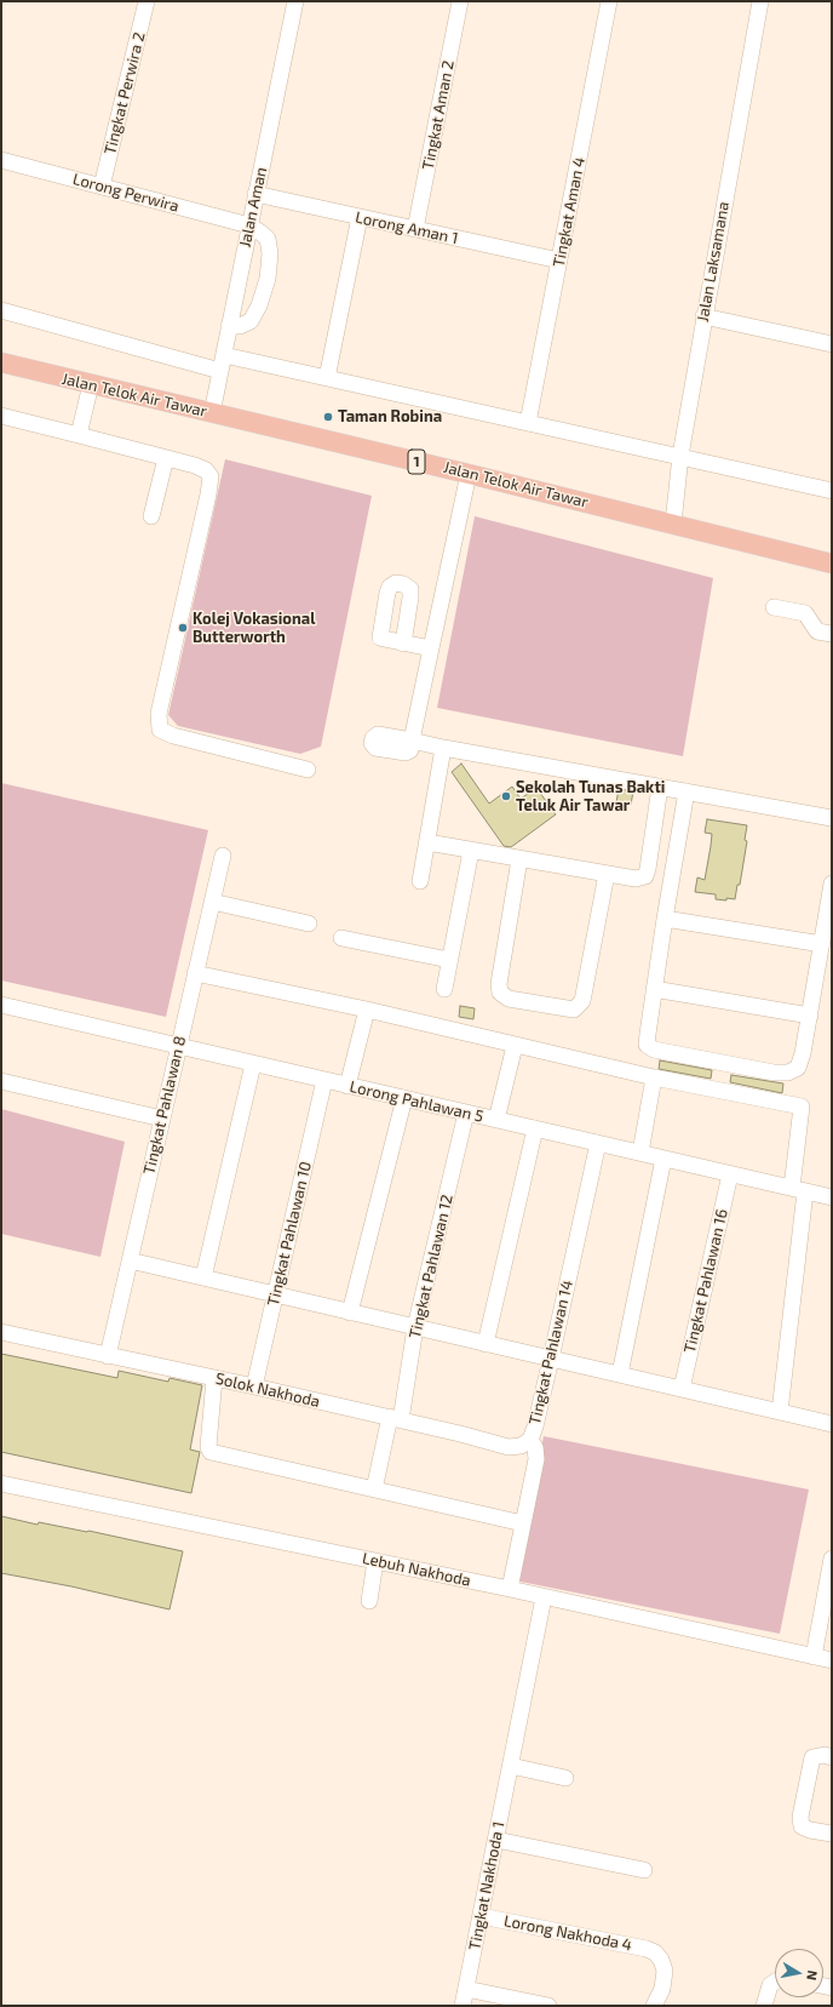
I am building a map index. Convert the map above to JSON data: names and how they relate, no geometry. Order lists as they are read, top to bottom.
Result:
{
  "streets": {
    "main road": ["Jalan Telok Air Tawar", "1"],
    "street": [
      "Tingkat Perwira 2",
      "Tingkat Aman 2",
      "Lorong Perwira",
      "Jalan Aman",
      "Tingkat Aman 4",
      "Lorong Aman 1",
      "Jalan Laksamana",
      "Lorong Pahlawan 5",
      "Tingkat Pahlawan 8",
      "Tingkat Pahlawan 10",
      "Tingkat Pahlawan 12",
      "Tingkat Pahlawan 16",
      "Tingkat Pahlawan 14",
      "Solok Nakhoda",
      "Lebuh Nakhoda",
      "Tingkat Nakhoda 1",
      "Lorong Nakhoda 4"
    ]
  },
  "crossings": [
    ["Tingkat Perwira 2", "Lorong Perwira"],
    ["Tingkat Aman 2", "Lorong Aman 1"],
    ["Lorong Perwira", "Jalan Aman"],
    ["Jalan Aman", "Lorong Aman 1"],
    ["Jalan Aman", "Jalan Telok Air Tawar"],
    ["Tingkat Aman 4", "Lorong Aman 1"],
    ["Jalan Laksamana", "Jalan Telok Air Tawar"],
    ["Lorong Pahlawan 5", "Tingkat Pahlawan 8"],
    ["Lorong Pahlawan 5", "Tingkat Pahlawan 10"],
    ["Lorong Pahlawan 5", "Tingkat Pahlawan 12"],
    ["Lorong Pahlawan 5", "Tingkat Pahlawan 16"],
    ["Lorong Pahlawan 5", "Tingkat Pahlawan 14"],
    ["Tingkat Pahlawan 8", "Solok Nakhoda"],
    ["Tingkat Pahlawan 10", "Solok Nakhoda"],
    ["Tingkat Pahlawan 12", "Solok Nakhoda"],
    ["Tingkat Pahlawan 14", "Solok Nakhoda"],
    ["Tingkat Pahlawan 14", "Lebuh Nakhoda"],
    ["Lebuh Nakhoda", "Tingkat Nakhoda 1"],
    ["Tingkat Nakhoda 1", "Lorong Nakhoda 4"]
  ],
  "places": ["Taman Robina", "Kolej Vokasional Butterworth", "Sekolah Tunas Bakti Teluk Air Tawar"],
  "north": "right"
}
